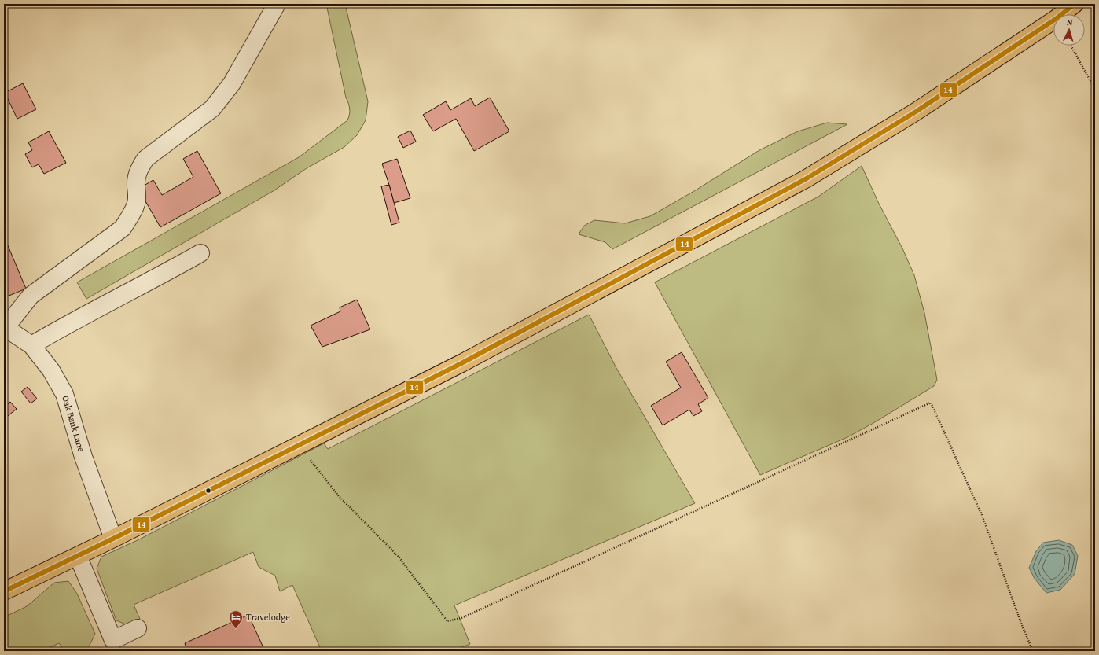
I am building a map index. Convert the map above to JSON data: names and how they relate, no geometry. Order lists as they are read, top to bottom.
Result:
{
  "streets": {
    "street": ["Oak Bank Lane"]
  },
  "places": {
    "hotel": ["Travelodge"]
  },
  "lines": ["transit line 14"],
  "north": "top"
}
